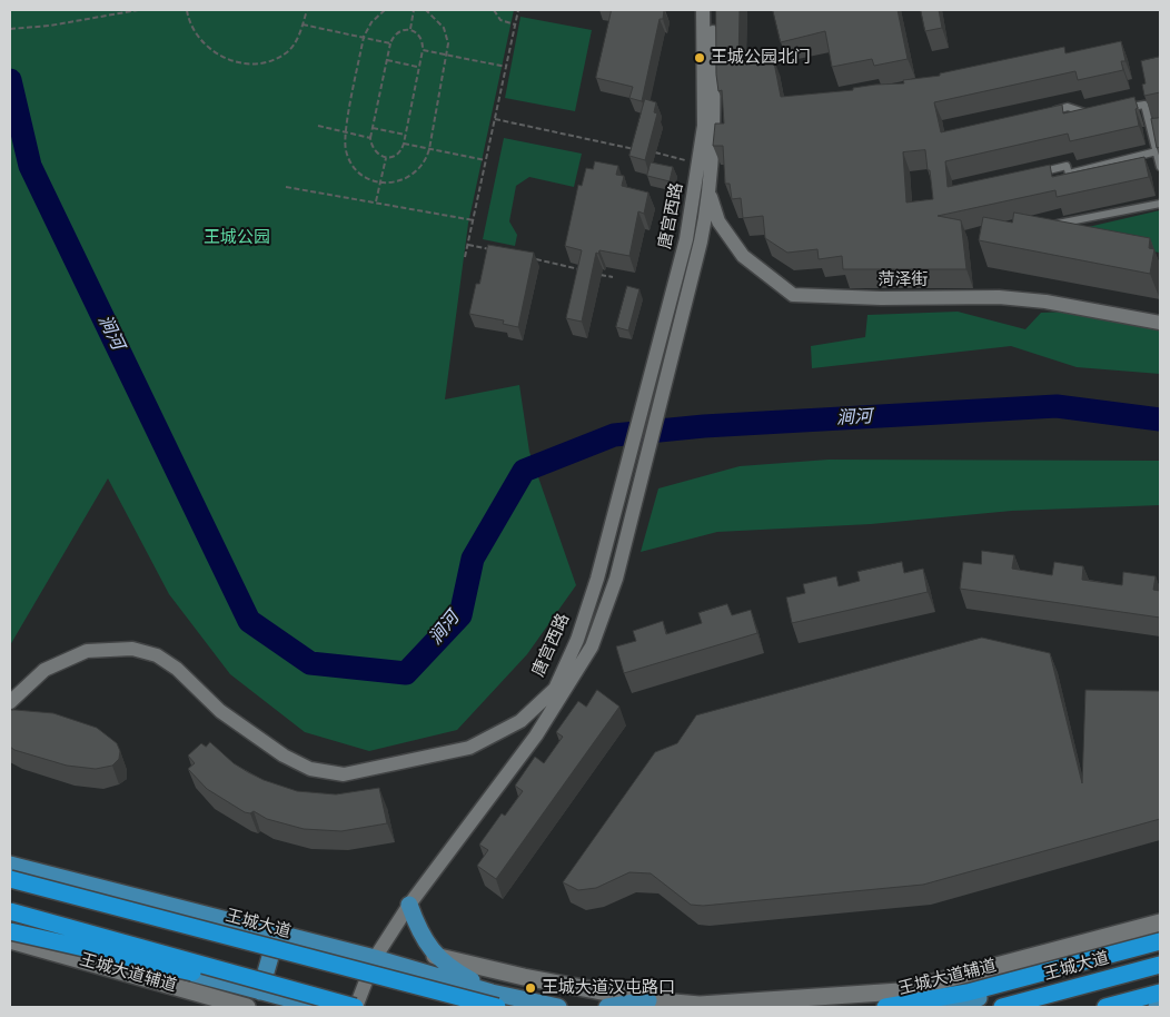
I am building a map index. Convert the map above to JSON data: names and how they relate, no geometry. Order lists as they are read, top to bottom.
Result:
{
  "streets": {
    "highway": ["王城大道"],
    "main road": ["王城大道辅道"],
    "street": ["唐宫西路", "菏泽街"]
  },
  "crossings": [
    ["唐宫西路", "菏泽街"]
  ],
  "water": ["涧河"],
  "parks": ["王城公园"],
  "places": ["王城公园北门", "王城大道汉屯路口"]
}
